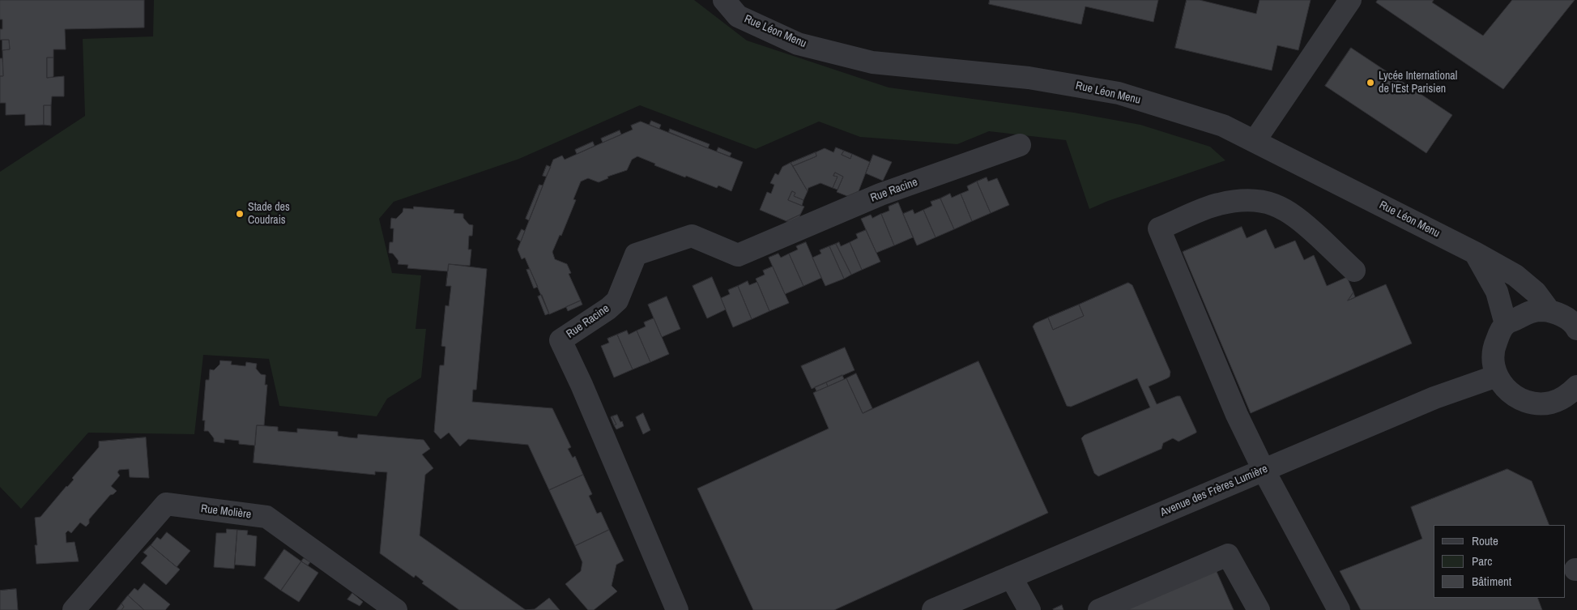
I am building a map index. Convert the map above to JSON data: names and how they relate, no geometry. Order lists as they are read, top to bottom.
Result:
{
  "streets": {
    "street": [
      "Rue Léon Menu",
      "Rue Racine",
      "Avenue des Frères Lumière",
      "Rue Molière"
    ]
  },
  "places": ["Lycée International de l'Est Parisien", "Stade des Coudrais"],
  "legend": ["Route", "Parc", "Bâtiment"]
}
